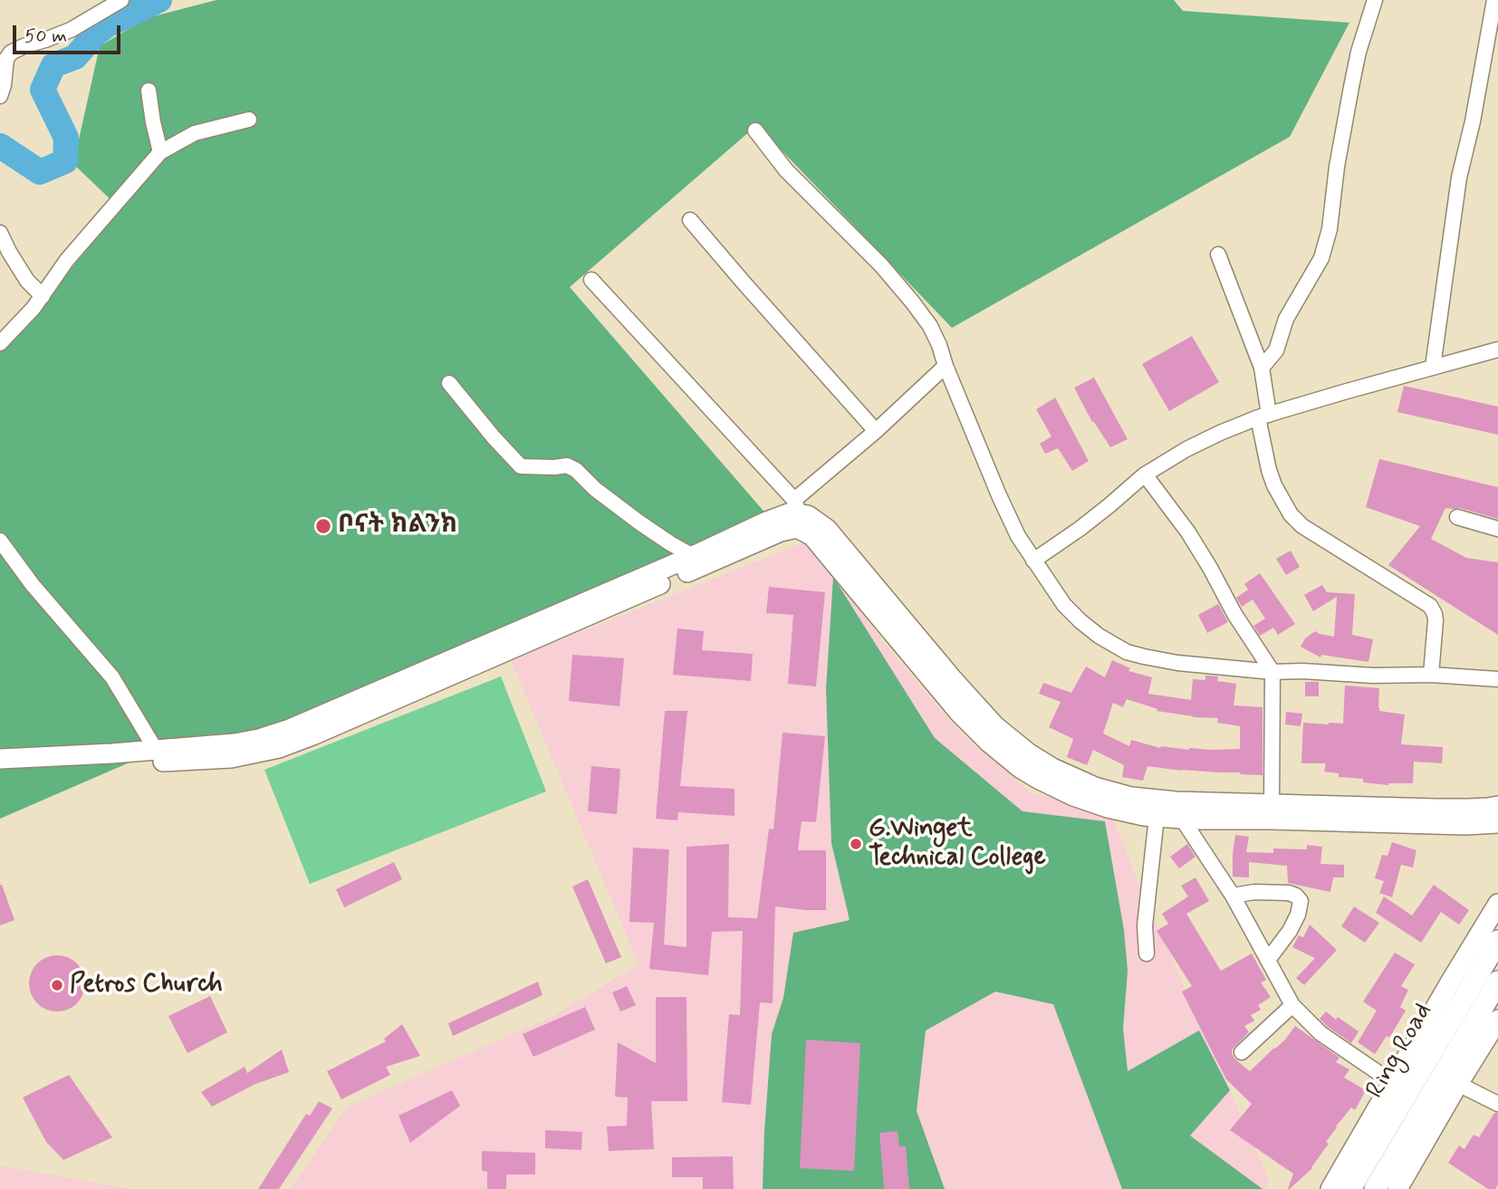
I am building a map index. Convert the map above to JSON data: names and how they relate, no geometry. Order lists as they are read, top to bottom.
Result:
{
  "streets": {
    "highway": ["Ring Road"]
  },
  "places": ["ቦናት ክልንክ", "G.Winget Technical College", "Petros Church"],
  "scale_bar": "50 m"
}
